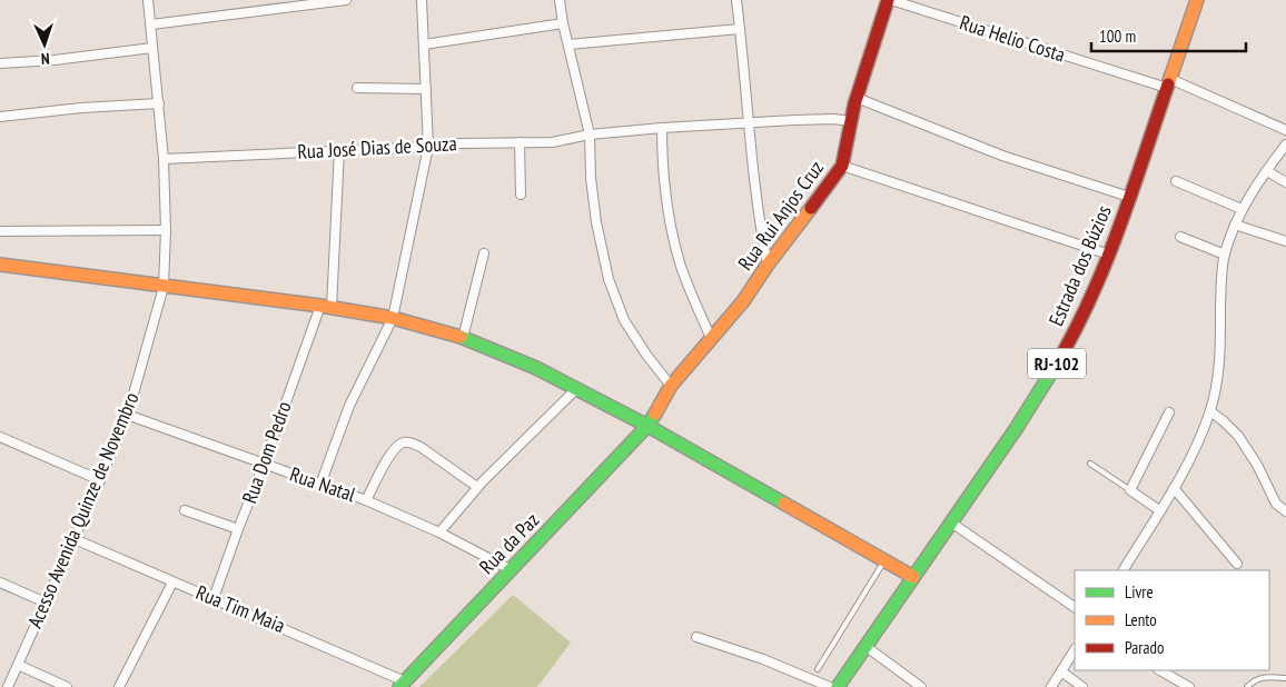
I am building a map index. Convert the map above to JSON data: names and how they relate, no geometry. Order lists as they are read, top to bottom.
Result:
{
  "streets": {
    "street": [
      "Rua Helio Costa",
      "Rua José Dias de Souza",
      "Rua Rui Anjos Cruz",
      "Estrada dos Búzios",
      "RJ-102",
      "Rua Dom Pedro",
      "Rua Natal",
      "Acesso Avenida Quinze de Novembro",
      "Rua da Paz",
      "Rua Tim Maia"
    ]
  },
  "crossings": [
    ["Rua Helio Costa", "Rua Rui Anjos Cruz"],
    ["Rua Helio Costa", "Estrada dos Búzios"],
    ["Rua José Dias de Souza", "Rua Rui Anjos Cruz"],
    ["Rua José Dias de Souza", "Rua Dom Pedro"],
    ["Rua José Dias de Souza", "Acesso Avenida Quinze de Novembro"],
    ["Rua Rui Anjos Cruz", "Rua da Paz"],
    ["Rua Dom Pedro", "Rua Natal"],
    ["Rua Dom Pedro", "Rua Tim Maia"],
    ["Rua Natal", "Acesso Avenida Quinze de Novembro"],
    ["Rua Natal", "Rua da Paz"],
    ["Acesso Avenida Quinze de Novembro", "Rua Tim Maia"],
    ["Rua da Paz", "Rua Tim Maia"]
  ],
  "legend": ["Livre", "Lento", "Parado"],
  "scale_bar": "100 m",
  "north": "bottom"
}
